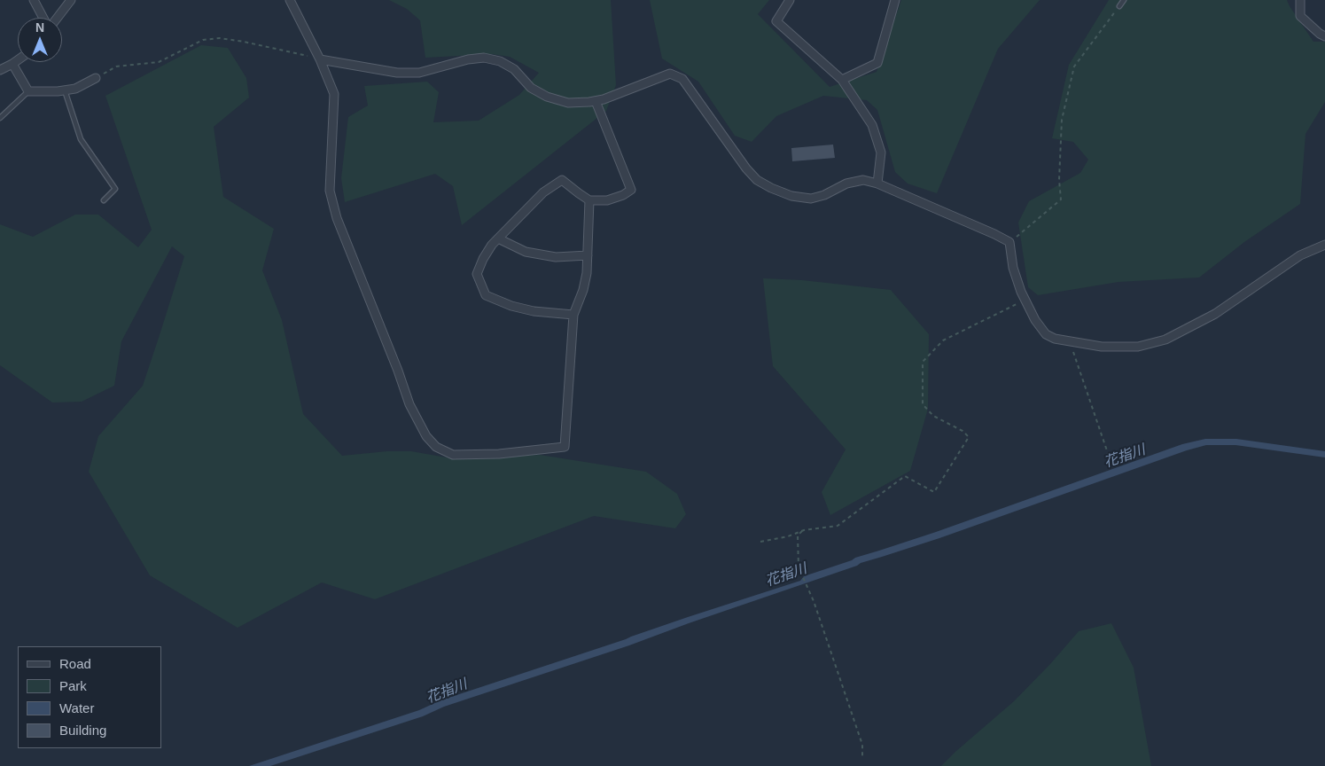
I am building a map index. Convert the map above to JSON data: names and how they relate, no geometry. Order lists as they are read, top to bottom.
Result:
{
  "water": ["花指川"],
  "legend": [
    "Road",
    "Park",
    "Water",
    "Building"
  ],
  "north": "top"
}
